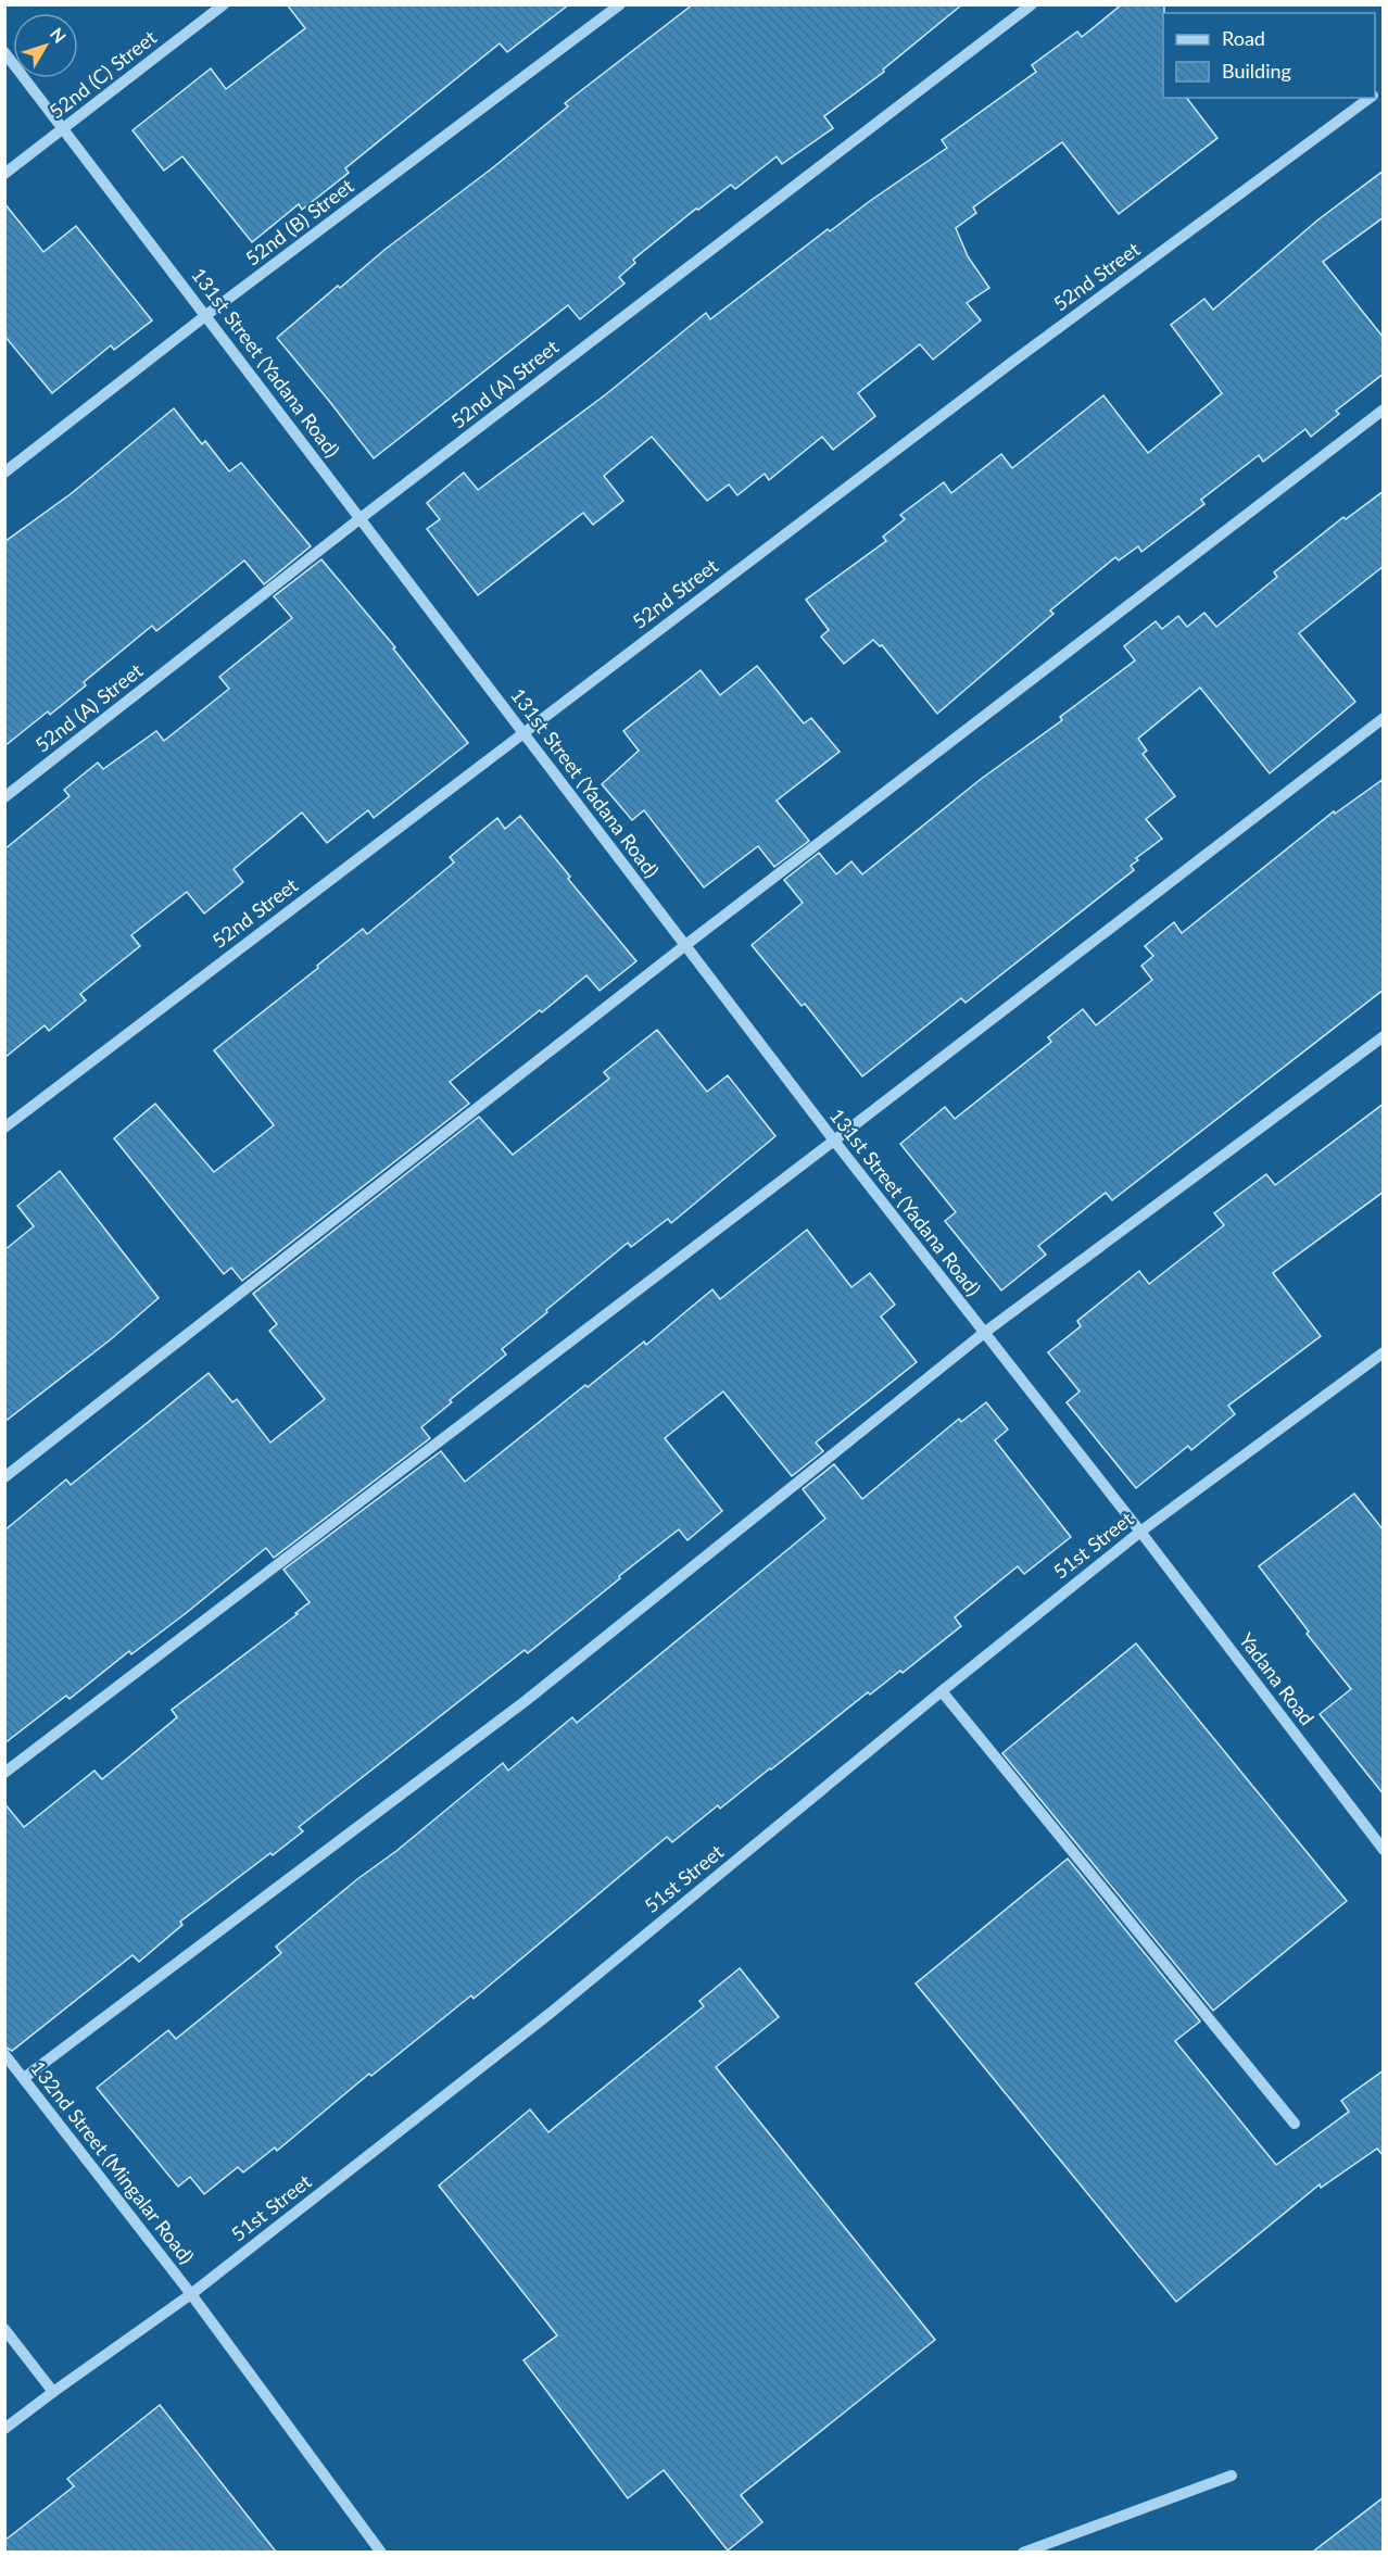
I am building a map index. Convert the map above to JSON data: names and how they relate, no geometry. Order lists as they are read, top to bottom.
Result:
{
  "streets": {
    "street": [
      "52nd (C) Street",
      "52nd (B) Street",
      "52nd Street",
      "131st Street (Yadana Road)",
      "52nd (A) Street",
      "51st Street",
      "Yadana Road",
      "132nd Street (Mingalar Road)"
    ]
  },
  "crossings": [
    ["52nd (C) Street", "131st Street (Yadana Road)"],
    ["52nd (B) Street", "131st Street (Yadana Road)"],
    ["52nd Street", "131st Street (Yadana Road)"],
    ["131st Street (Yadana Road)", "52nd (A) Street"],
    ["131st Street (Yadana Road)", "51st Street"],
    ["131st Street (Yadana Road)", "Yadana Road"],
    ["51st Street", "Yadana Road"],
    ["51st Street", "132nd Street (Mingalar Road)"]
  ],
  "legend": ["Road", "Building"],
  "north": "top right"
}
